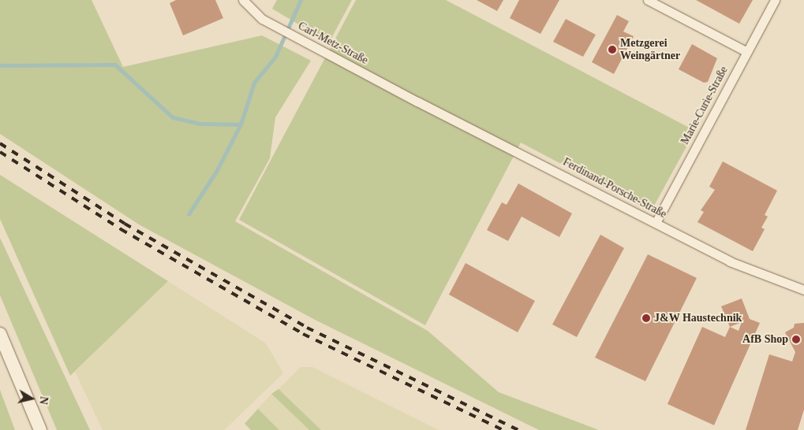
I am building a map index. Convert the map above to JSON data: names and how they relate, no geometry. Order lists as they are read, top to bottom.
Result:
{
  "streets": {
    "street": ["Carl-Metz-Straße", "Marie-Curie-Straße", "Ferdinand-Porsche-Straße"]
  },
  "crossings": [
    ["Carl-Metz-Straße", "Ferdinand-Porsche-Straße"],
    ["Marie-Curie-Straße", "Ferdinand-Porsche-Straße"]
  ],
  "places": ["Metzgerei Weingärtner", "J&W Haustechnik", "AfB Shop"],
  "north": "right"
}
